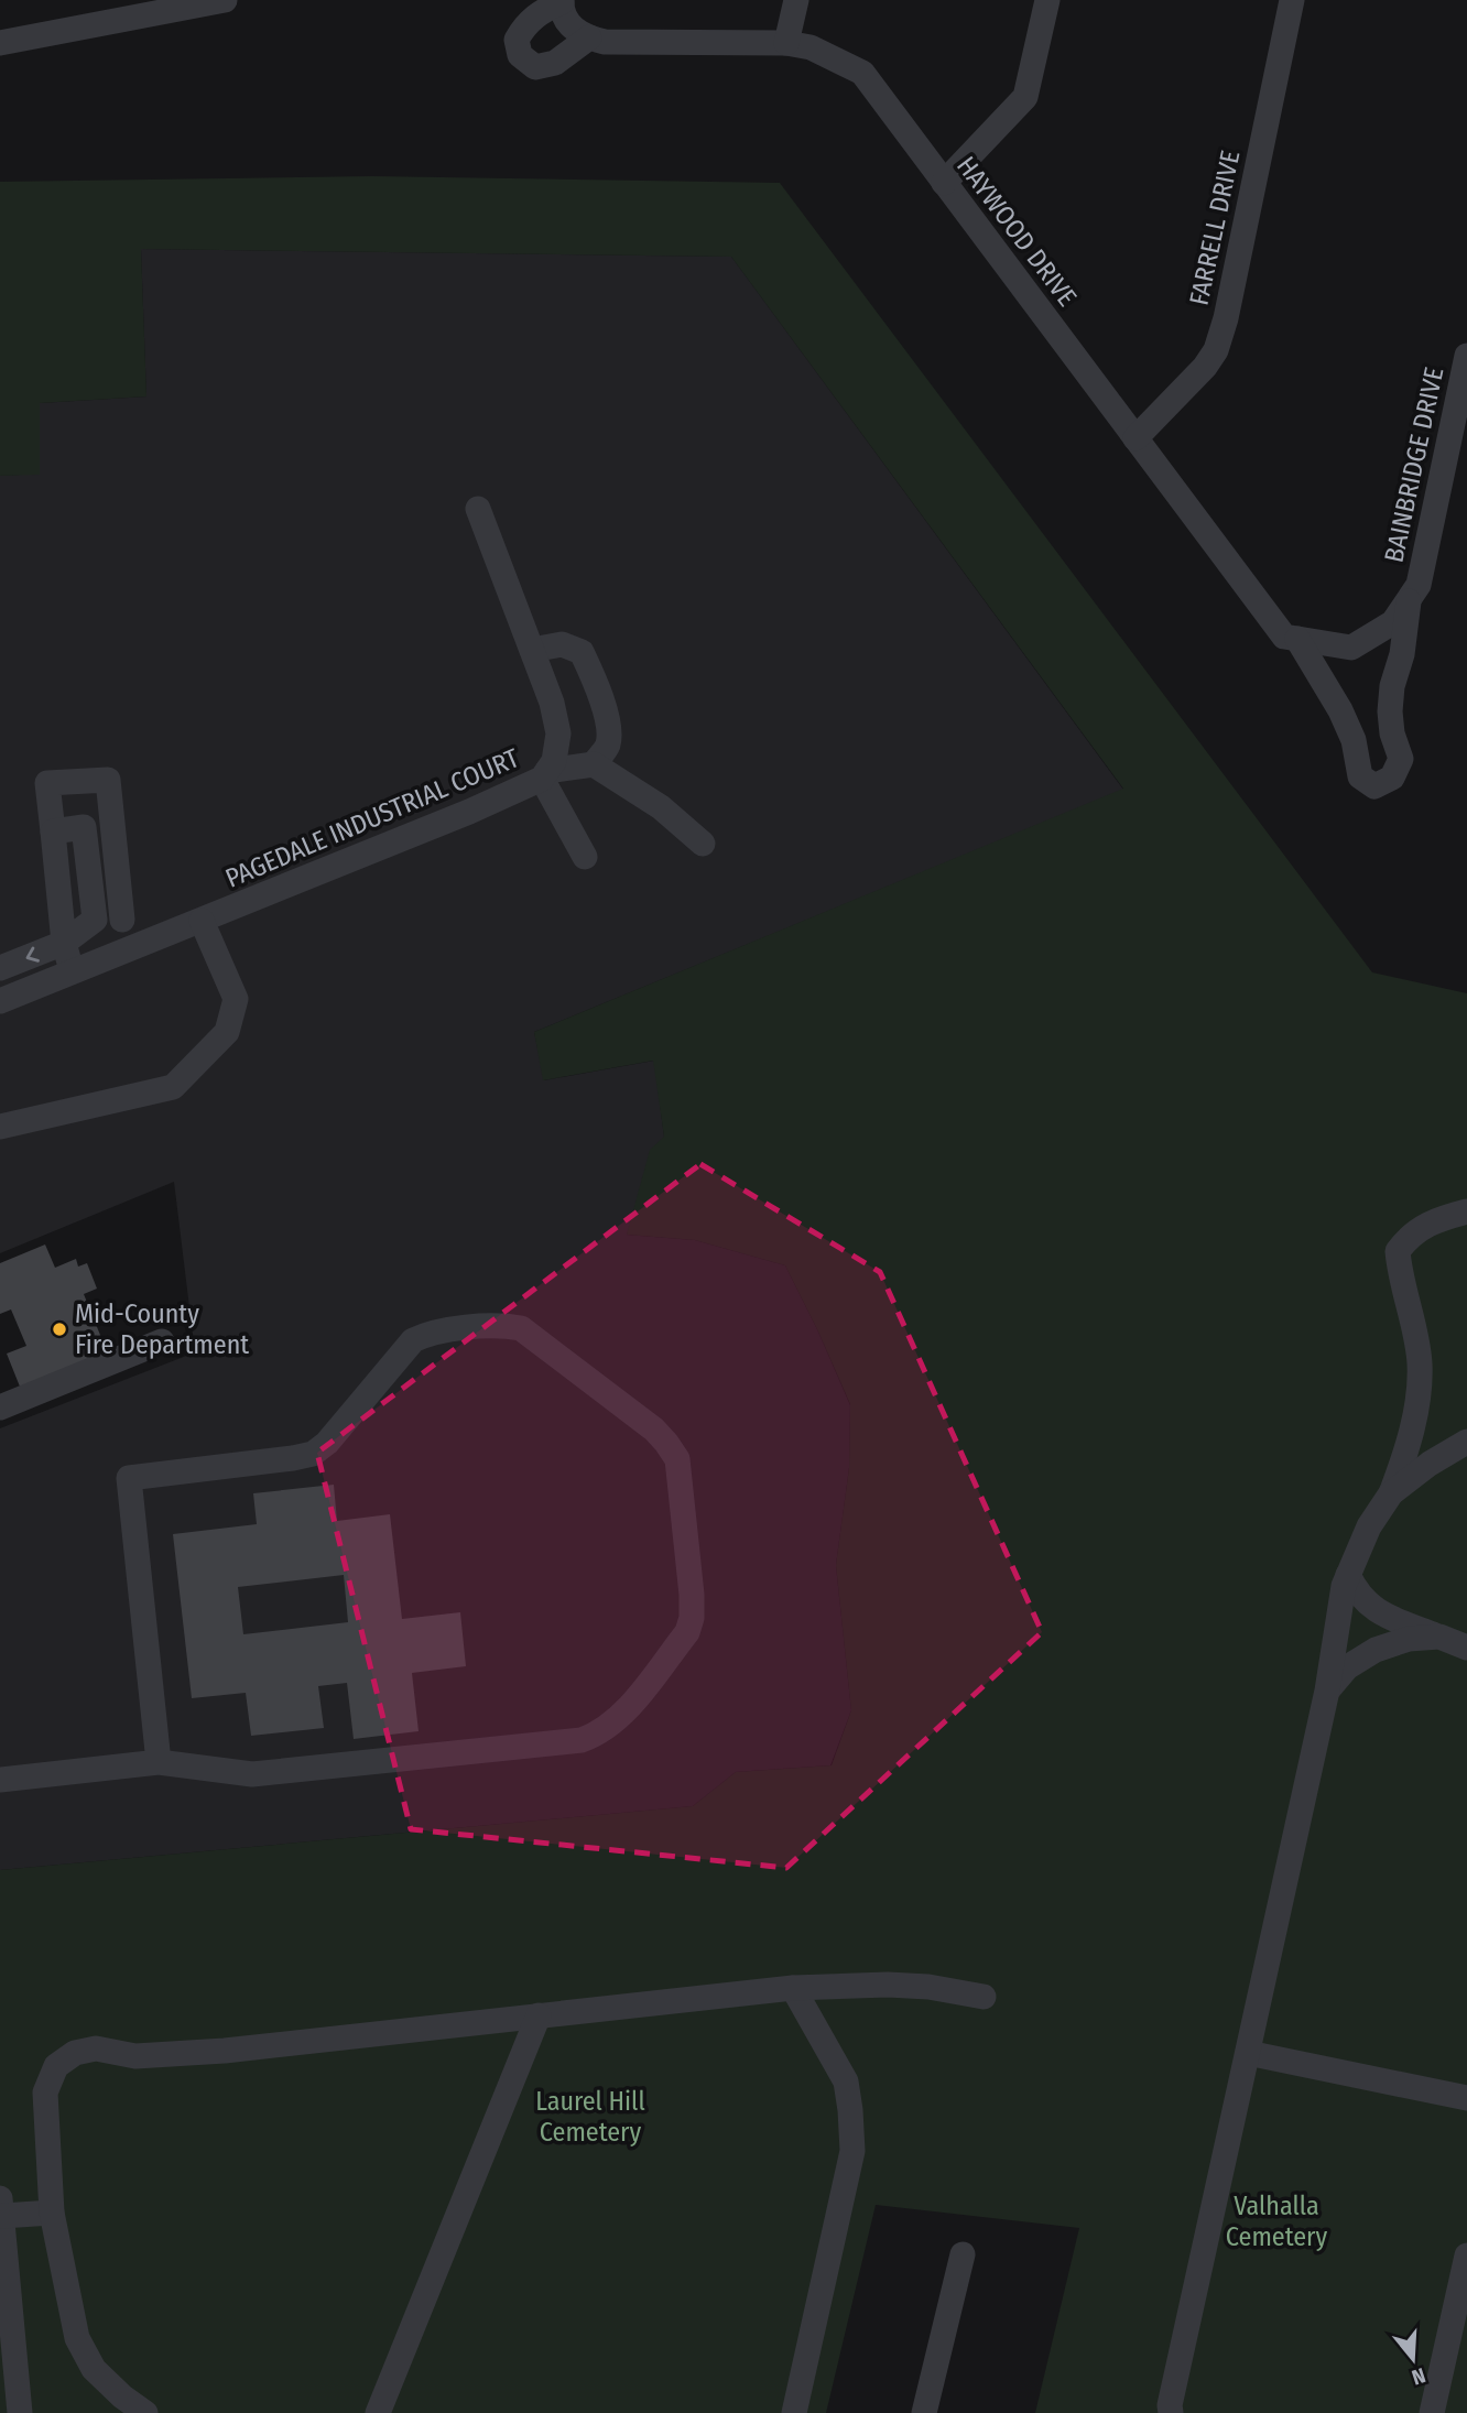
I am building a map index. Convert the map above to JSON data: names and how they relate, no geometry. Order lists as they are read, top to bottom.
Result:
{
  "streets": {
    "street": [
      "FARRELL DRIVE",
      "HAYWOOD DRIVE",
      "BAINBRIDGE DRIVE",
      "PAGEDALE INDUSTRIAL COURT"
    ]
  },
  "crossings": [
    ["FARRELL DRIVE", "HAYWOOD DRIVE"],
    ["HAYWOOD DRIVE", "BAINBRIDGE DRIVE"]
  ],
  "parks": ["Laurel Hill Cemetery", "Valhalla Cemetery"],
  "places": ["Mid-County Fire Department"],
  "north": "bottom"
}
